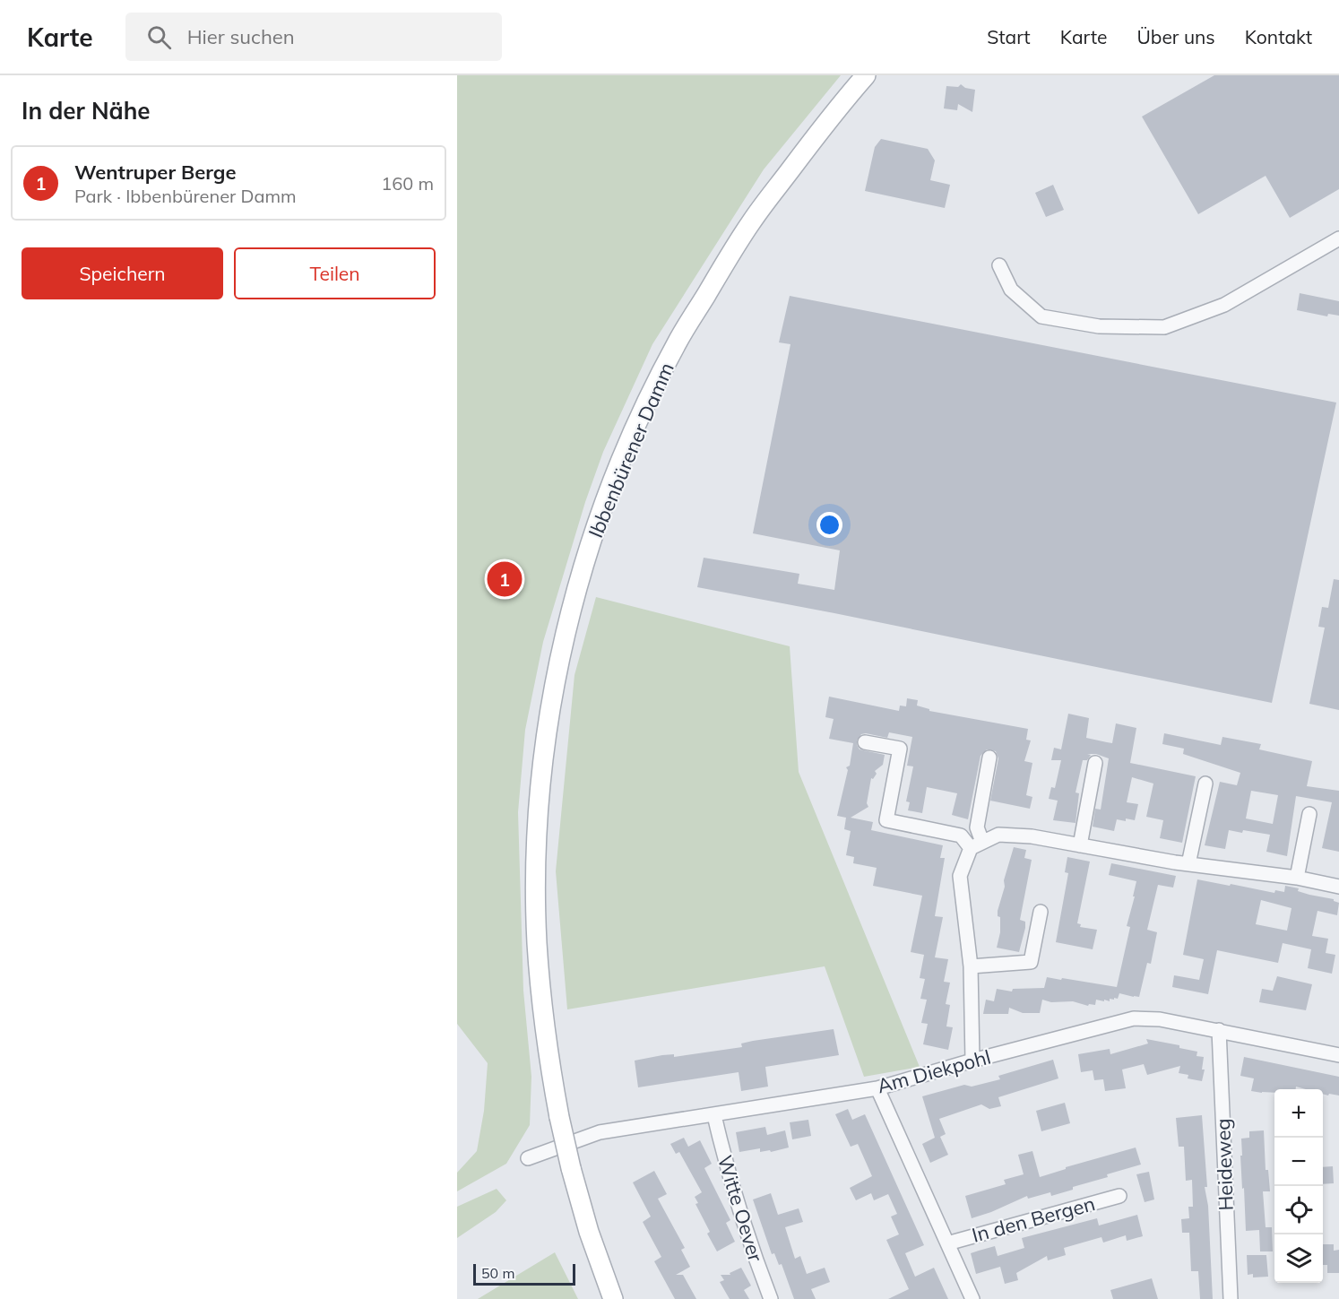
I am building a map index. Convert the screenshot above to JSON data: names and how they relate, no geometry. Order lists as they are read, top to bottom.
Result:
{
  "streets": {
    "main road": ["Ibbenbürener Damm"],
    "street": [
      "Am Diekpohl",
      "Heideweg",
      "Witte Oever",
      "In den Bergen"
    ]
  },
  "crossings": [
    ["Am Diekpohl", "Heideweg"],
    ["Am Diekpohl", "Witte Oever"],
    ["Am Diekpohl", "In den Bergen"]
  ],
  "scale_bar": "50 m",
  "page": {
    "header": "Karte",
    "search": "Hier suchen",
    "nav": [
      "Start",
      "Karte",
      "Über uns",
      "Kontakt"
    ],
    "heading": "In der Nähe",
    "list": [
      {
        "mark": "1",
        "name": "Wentruper Berge",
        "note": "Park · Ibbenbürener Damm",
        "value": "160 m"
      }
    ],
    "buttons": ["Speichern", "Teilen"],
    "pins": "1",
    "map_buttons": ["+", "−"],
    "scale": "50 m"
  }
}
